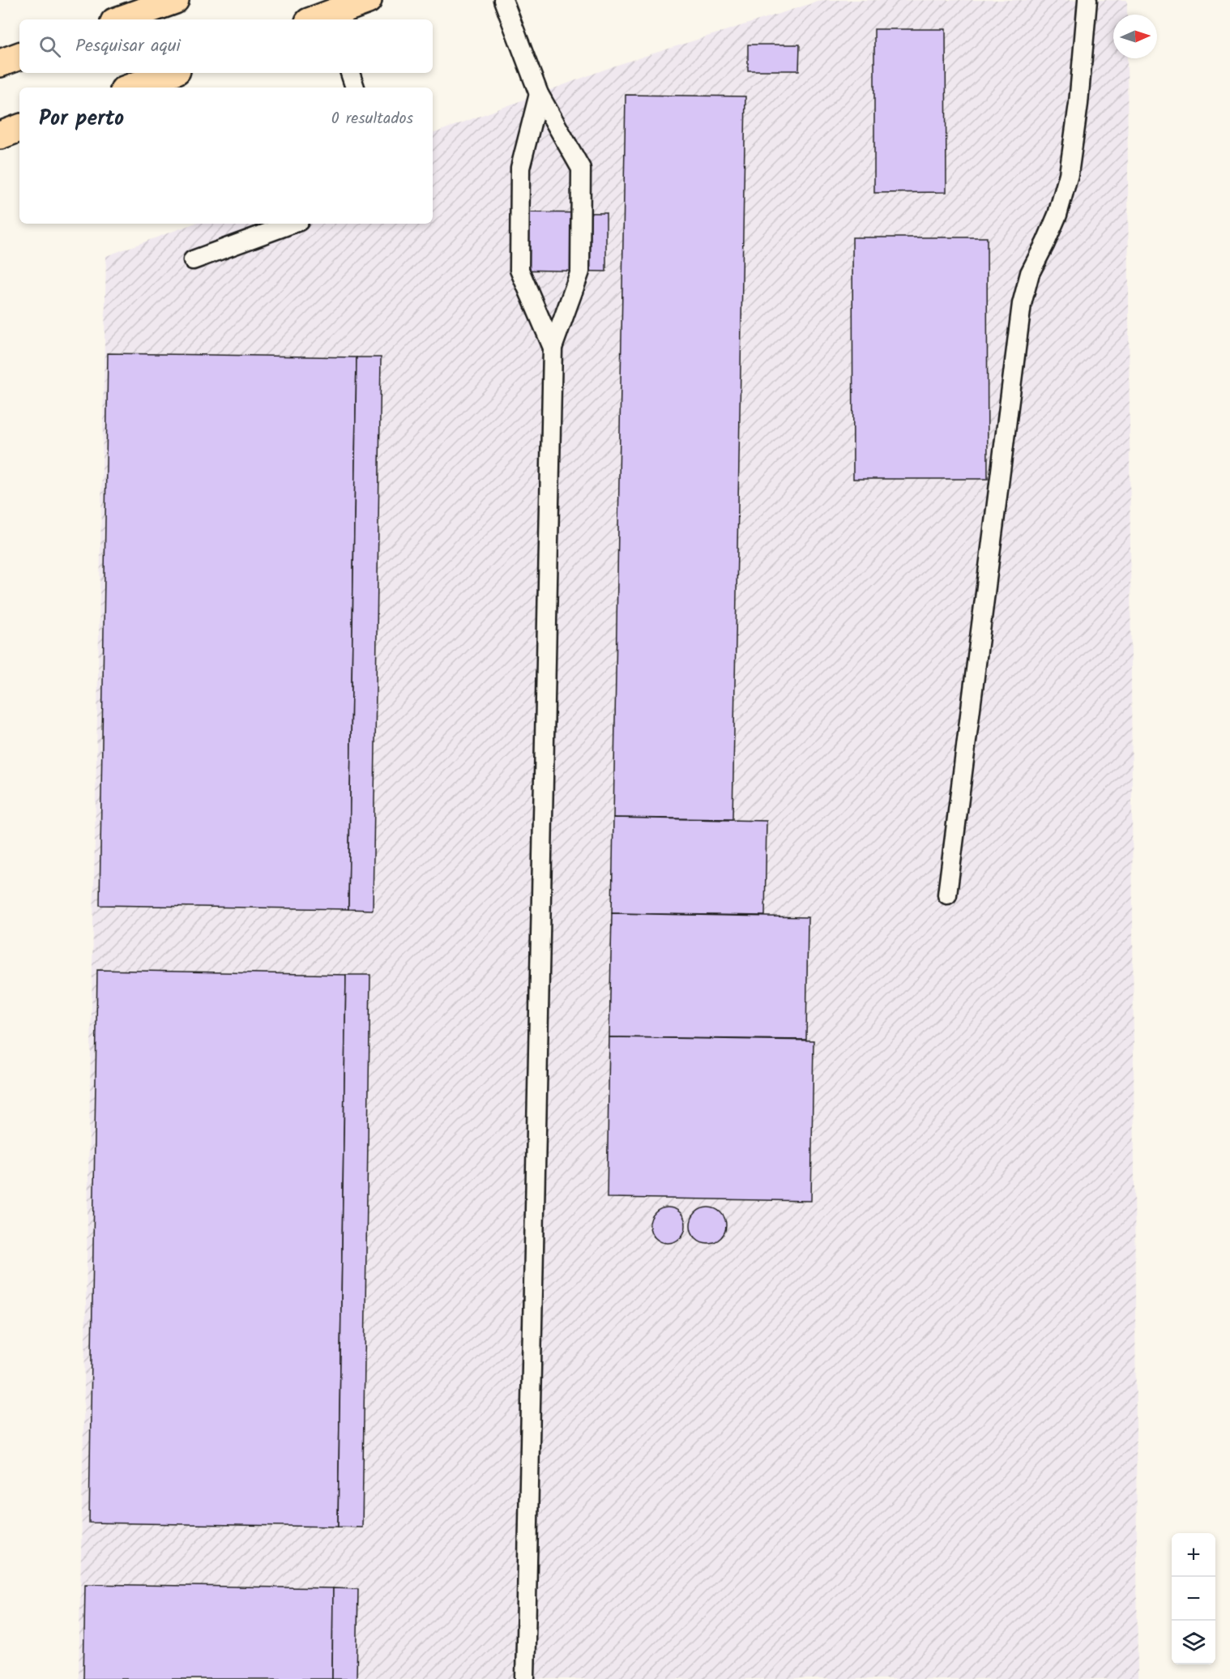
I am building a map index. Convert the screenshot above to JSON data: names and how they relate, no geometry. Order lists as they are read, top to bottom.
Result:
{
  "north": "right",
  "page": {
    "search": "Pesquisar aqui",
    "heading": ["Por perto", "0 resultados"],
    "map_buttons": ["+", "−"]
  }
}
